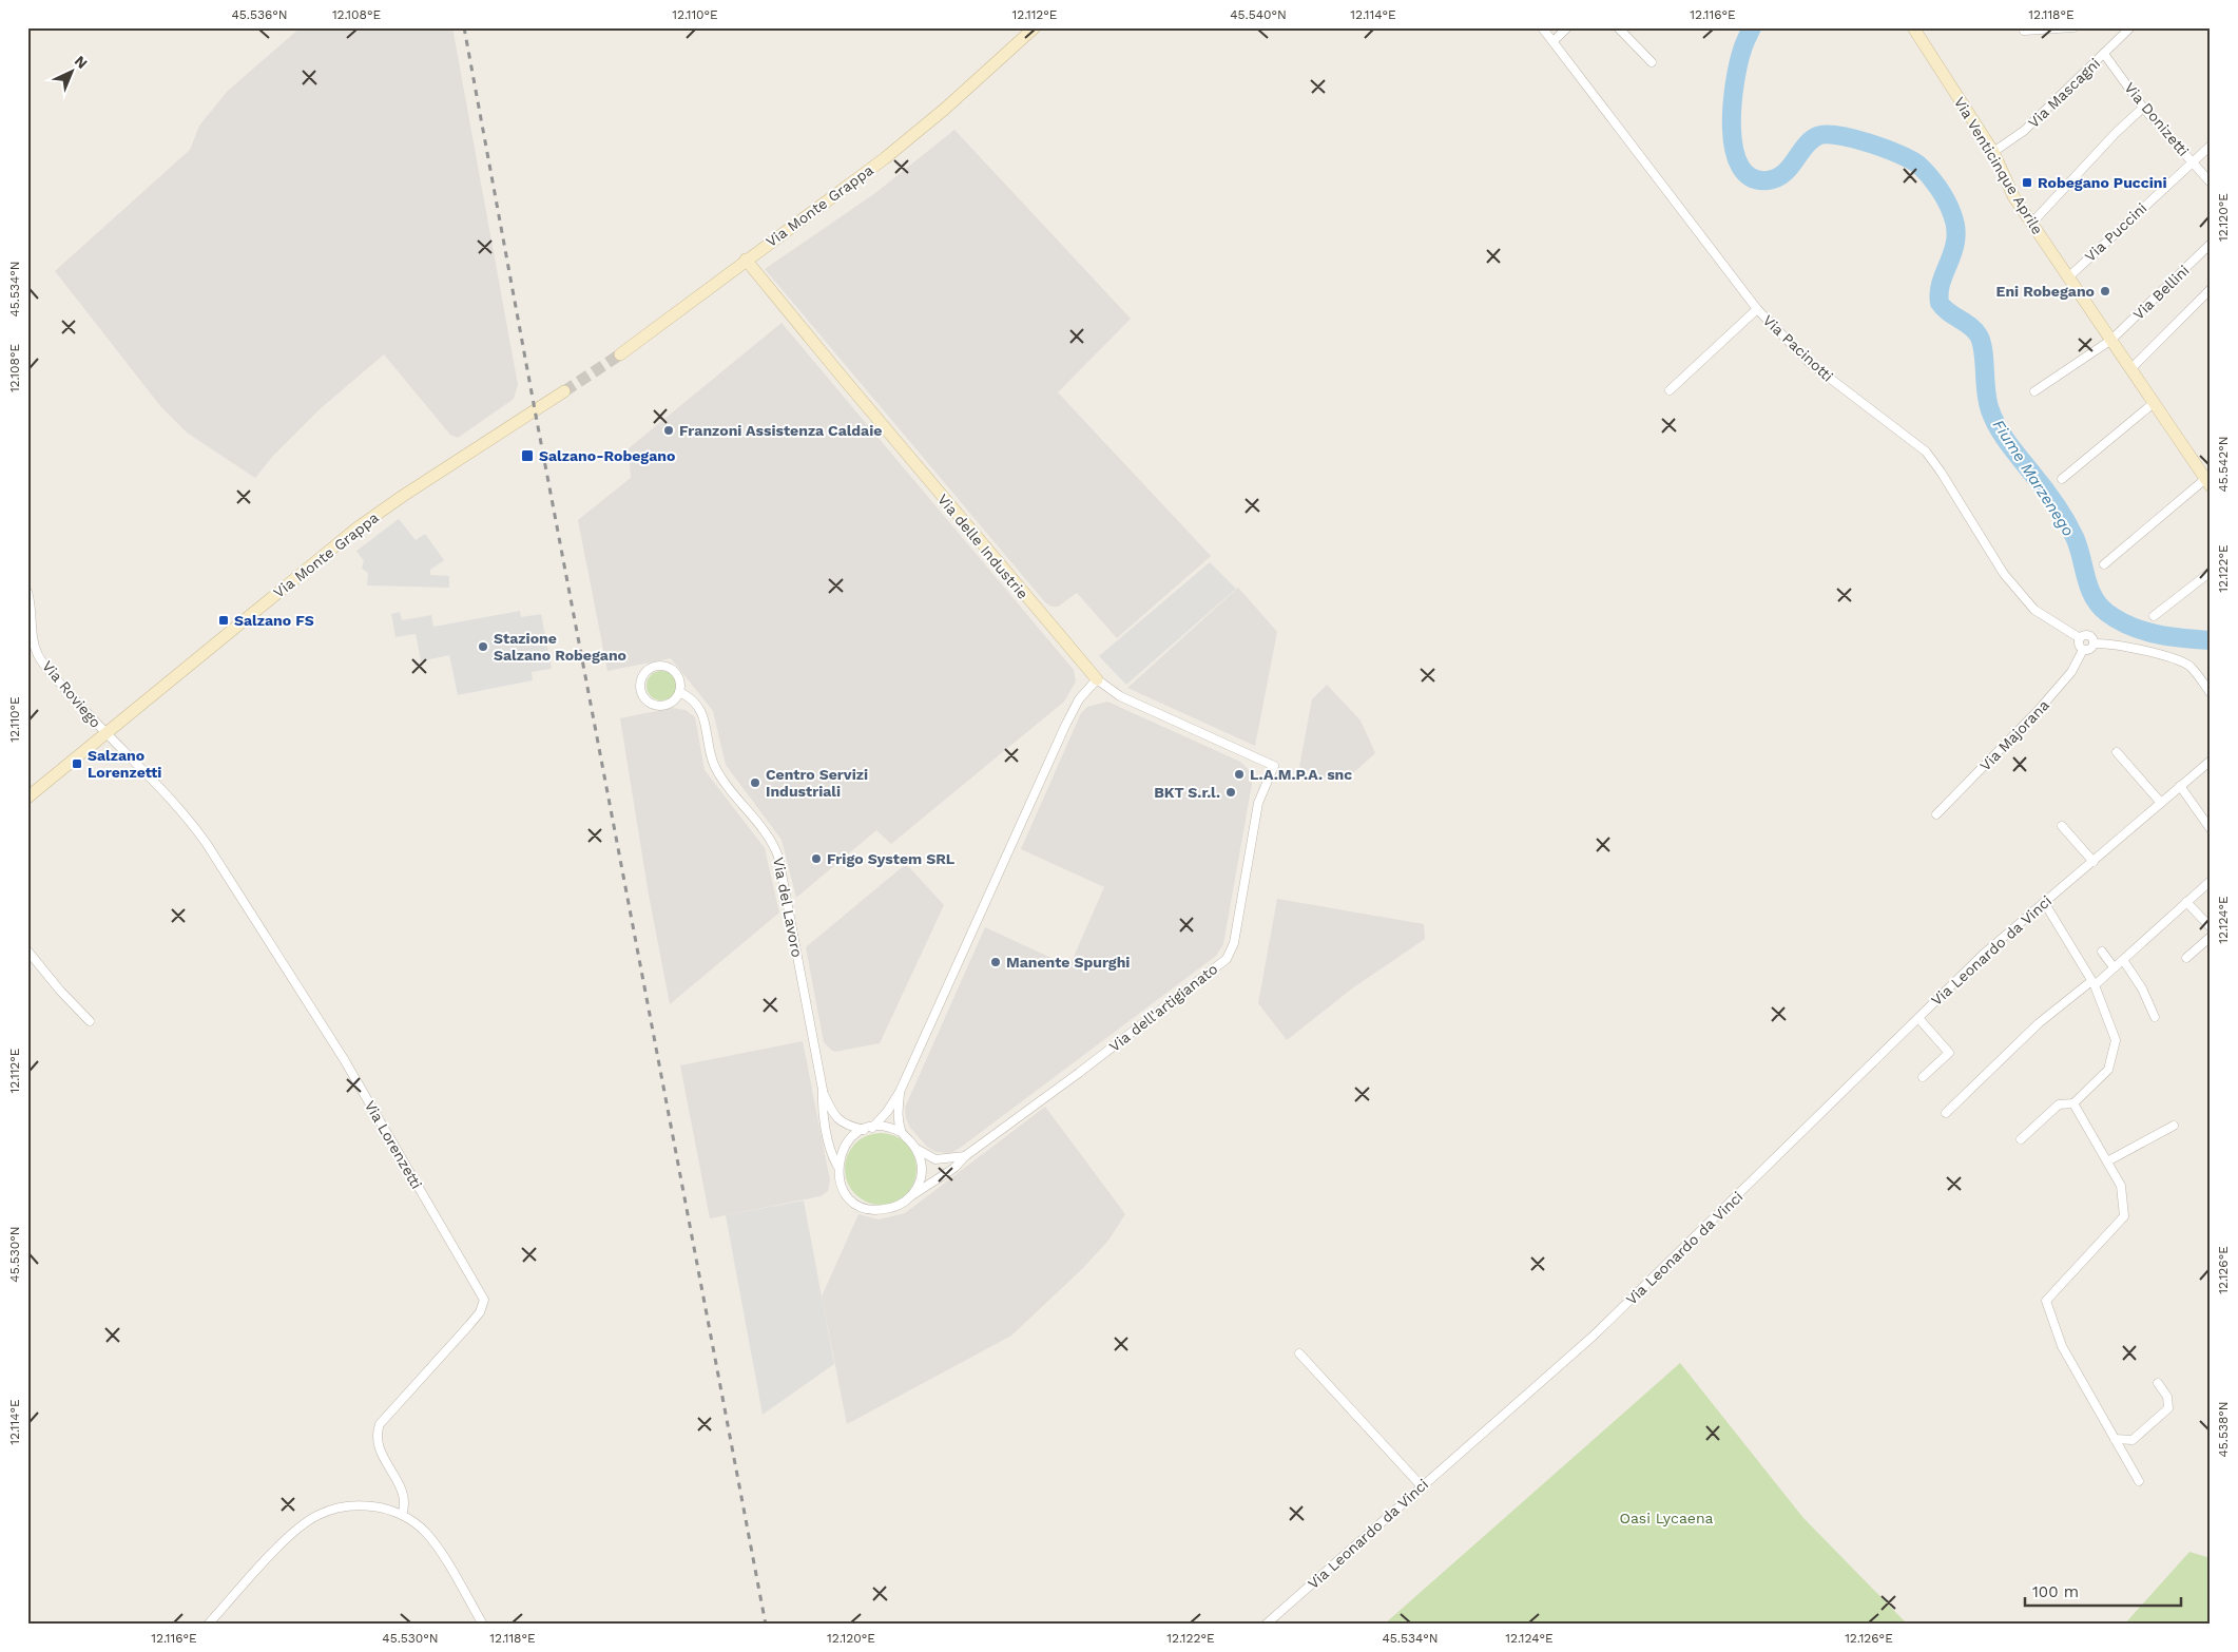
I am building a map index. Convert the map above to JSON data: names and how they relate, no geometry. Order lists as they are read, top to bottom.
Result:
{
  "streets": {
    "street": [
      "Via Mascagni",
      "Via Donizetti",
      "Via Venticinque Aprile",
      "Via Monte Grappa",
      "Via Puccini",
      "Via Bellini",
      "Via Pacinotti",
      "Via delle Industrie",
      "Via Roviego",
      "Via Majorana",
      "Via del Lavoro",
      "Via Leonardo da Vinci",
      "Via dell'artigianato",
      "Via Lorenzetti"
    ]
  },
  "crossings": [
    ["Via Mascagni", "Via Donizetti"],
    ["Via Mascagni", "Via Venticinque Aprile"],
    ["Via Donizetti", "Via Puccini"],
    ["Via Venticinque Aprile", "Via Puccini"],
    ["Via Venticinque Aprile", "Via Bellini"],
    ["Via Monte Grappa", "Via delle Industrie"],
    ["Via Monte Grappa", "Via Roviego"],
    ["Via Monte Grappa", "Via Lorenzetti"],
    ["Via Pacinotti", "Via Majorana"],
    ["Via delle Industrie", "Via dell'artigianato"],
    ["Via Roviego", "Via Lorenzetti"],
    ["Via del Lavoro", "Via dell'artigianato"]
  ],
  "water": ["Fiume Marzenego"],
  "parks": ["Oasi Lycaena"],
  "places": {
    "transit": [
      "Robegano Puccini",
      "Salzano-Robegano",
      "Salzano FS",
      "Salzano Lorenzetti"
    ],
    "other": [
      "Eni Robegano",
      "Franzoni Assistenza Caldaie",
      "Stazione Salzano Robegano",
      "L.A.M.P.A. snc",
      "Centro Servizi Industriali",
      "BKT S.r.l.",
      "Frigo System SRL",
      "Manente Spurghi"
    ]
  },
  "scale_bar": "100 m",
  "north": "top right",
  "coordinates": [
    "45.536°N",
    "12.108°E",
    "12.110°E",
    "12.112°E",
    "45.540°N",
    "12.114°E",
    "12.116°E",
    "12.118°E",
    "12.120°E",
    "45.534°N",
    "45.542°N",
    "12.122°E",
    "12.124°E",
    "45.530°N",
    "12.126°E",
    "45.538°N"
  ]
}
